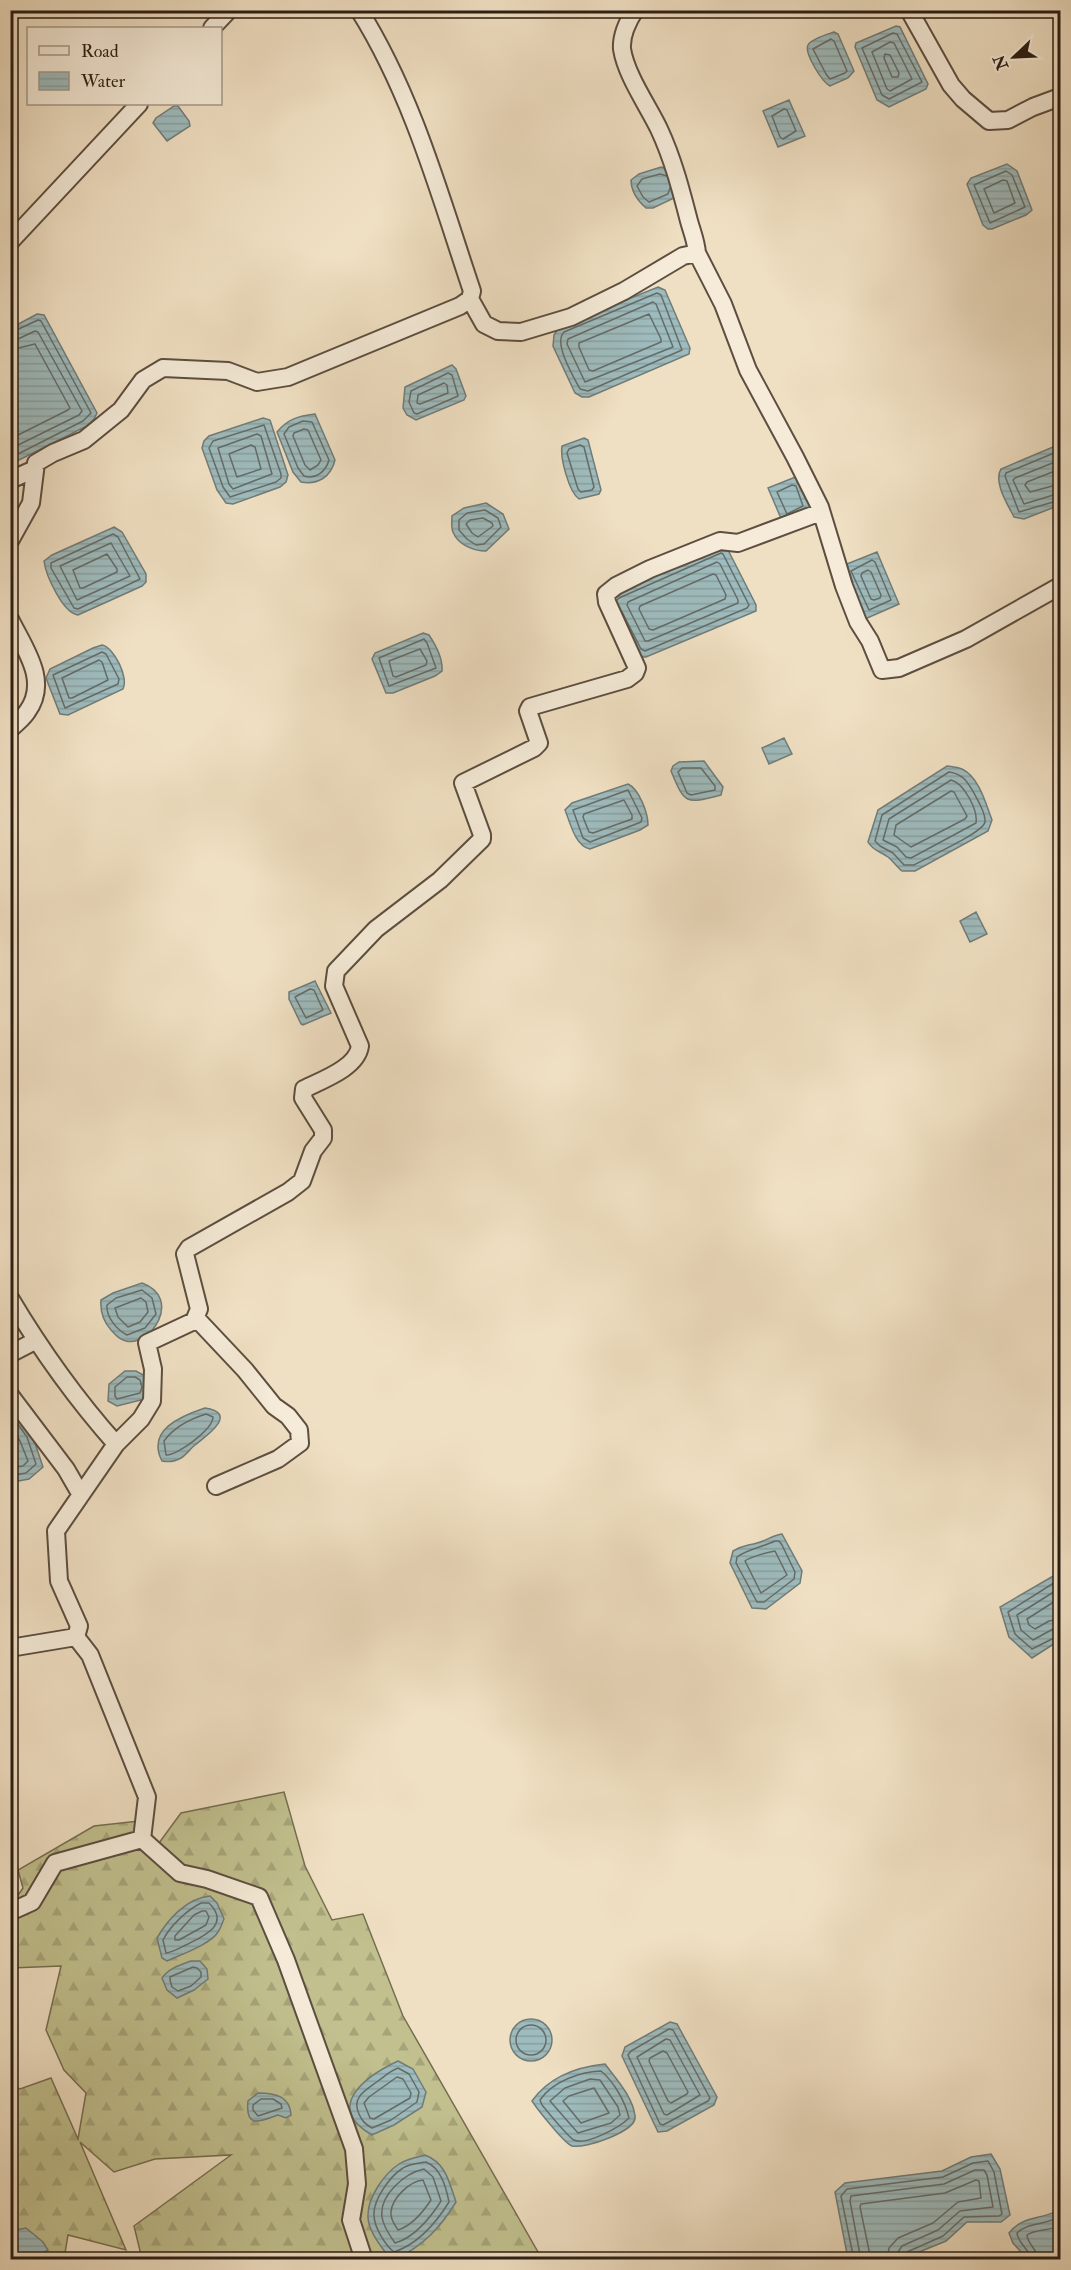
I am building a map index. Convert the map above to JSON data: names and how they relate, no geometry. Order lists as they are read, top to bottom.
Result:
{
  "legend": ["Road", "Water"],
  "north": "bottom left"
}
